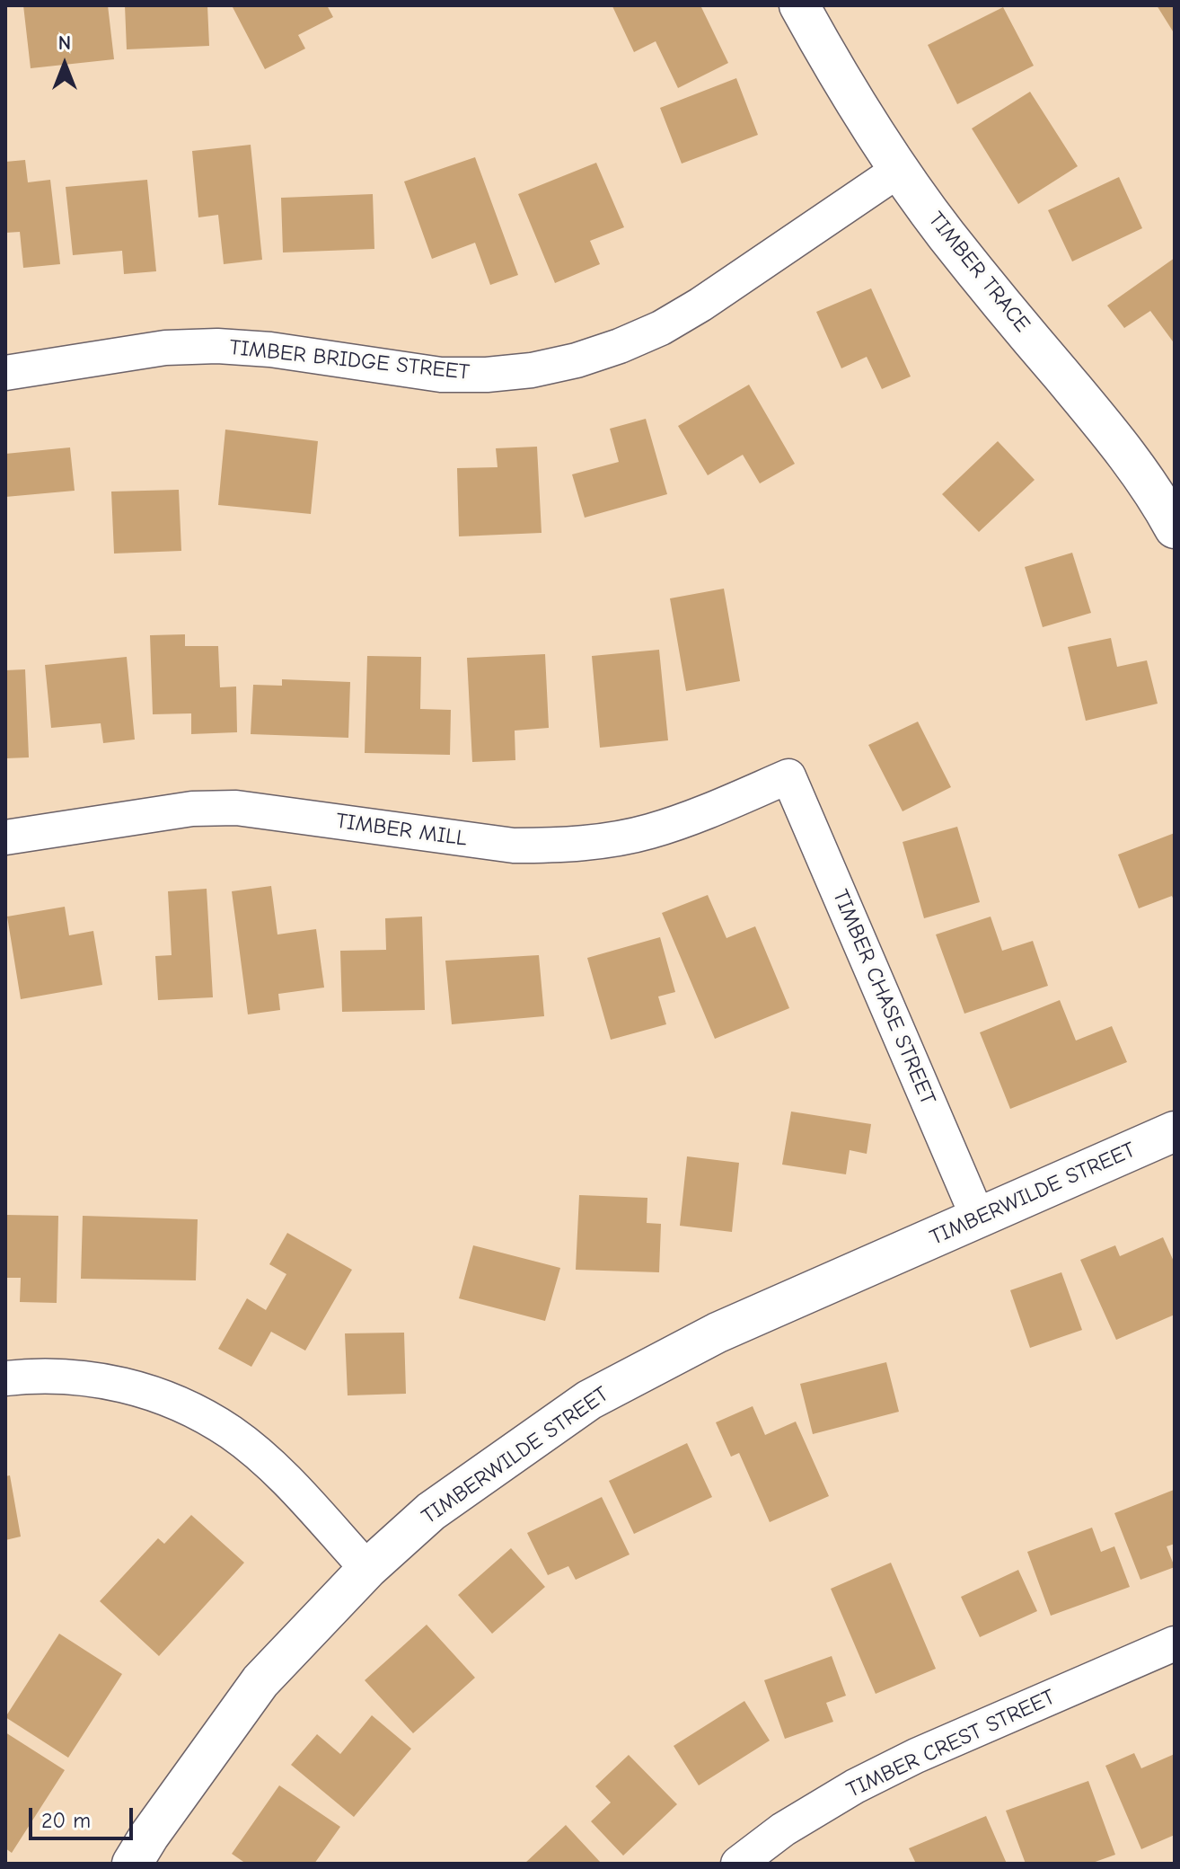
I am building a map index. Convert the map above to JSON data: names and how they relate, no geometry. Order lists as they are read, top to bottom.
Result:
{
  "streets": {
    "street": [
      "TIMBER TRACE",
      "TIMBER BRIDGE STREET",
      "TIMBER MILL",
      "TIMBER CHASE STREET",
      "TIMBERWILDE STREET",
      "TIMBER CREST STREET"
    ]
  },
  "crossings": [
    ["TIMBER TRACE", "TIMBER BRIDGE STREET"],
    ["TIMBER MILL", "TIMBER CHASE STREET"],
    ["TIMBER CHASE STREET", "TIMBERWILDE STREET"]
  ],
  "scale_bar": "20 m",
  "north": "top"
}
